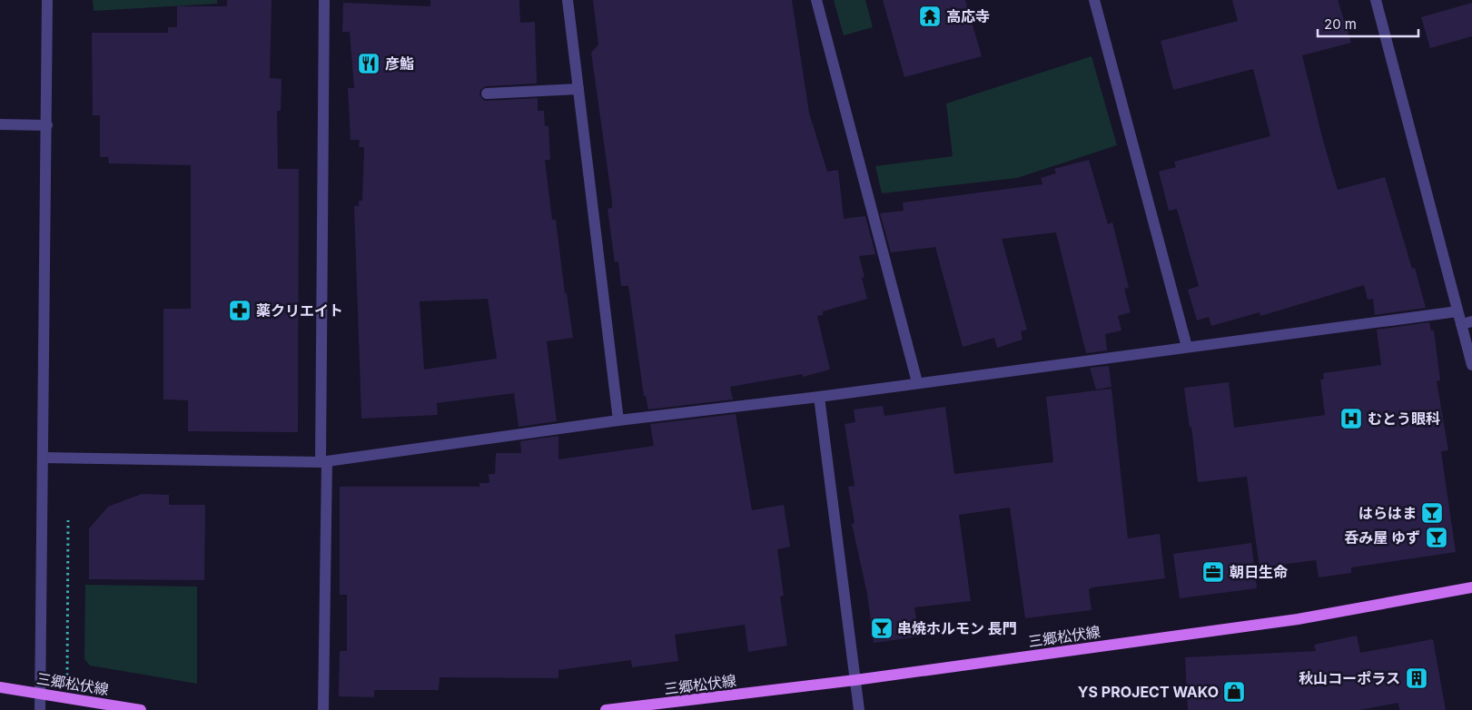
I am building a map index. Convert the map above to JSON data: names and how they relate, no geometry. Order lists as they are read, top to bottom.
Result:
{
  "streets": {
    "main road": ["三郷松伏線"]
  },
  "places": {
    "temple": ["高応寺"],
    "restaurant": ["彦鮨"],
    "pharmacy": ["薬クリエイト"],
    "hospital": ["むとう眼科"],
    "bar": ["はらはま", "呑み屋 ゆず", "串焼ホルモン 長門"],
    "office": ["朝日生命"],
    "building": ["秋山コーポラス"],
    "shop": ["YS PROJECT WAKO"]
  },
  "scale_bar": "20 m"
}
